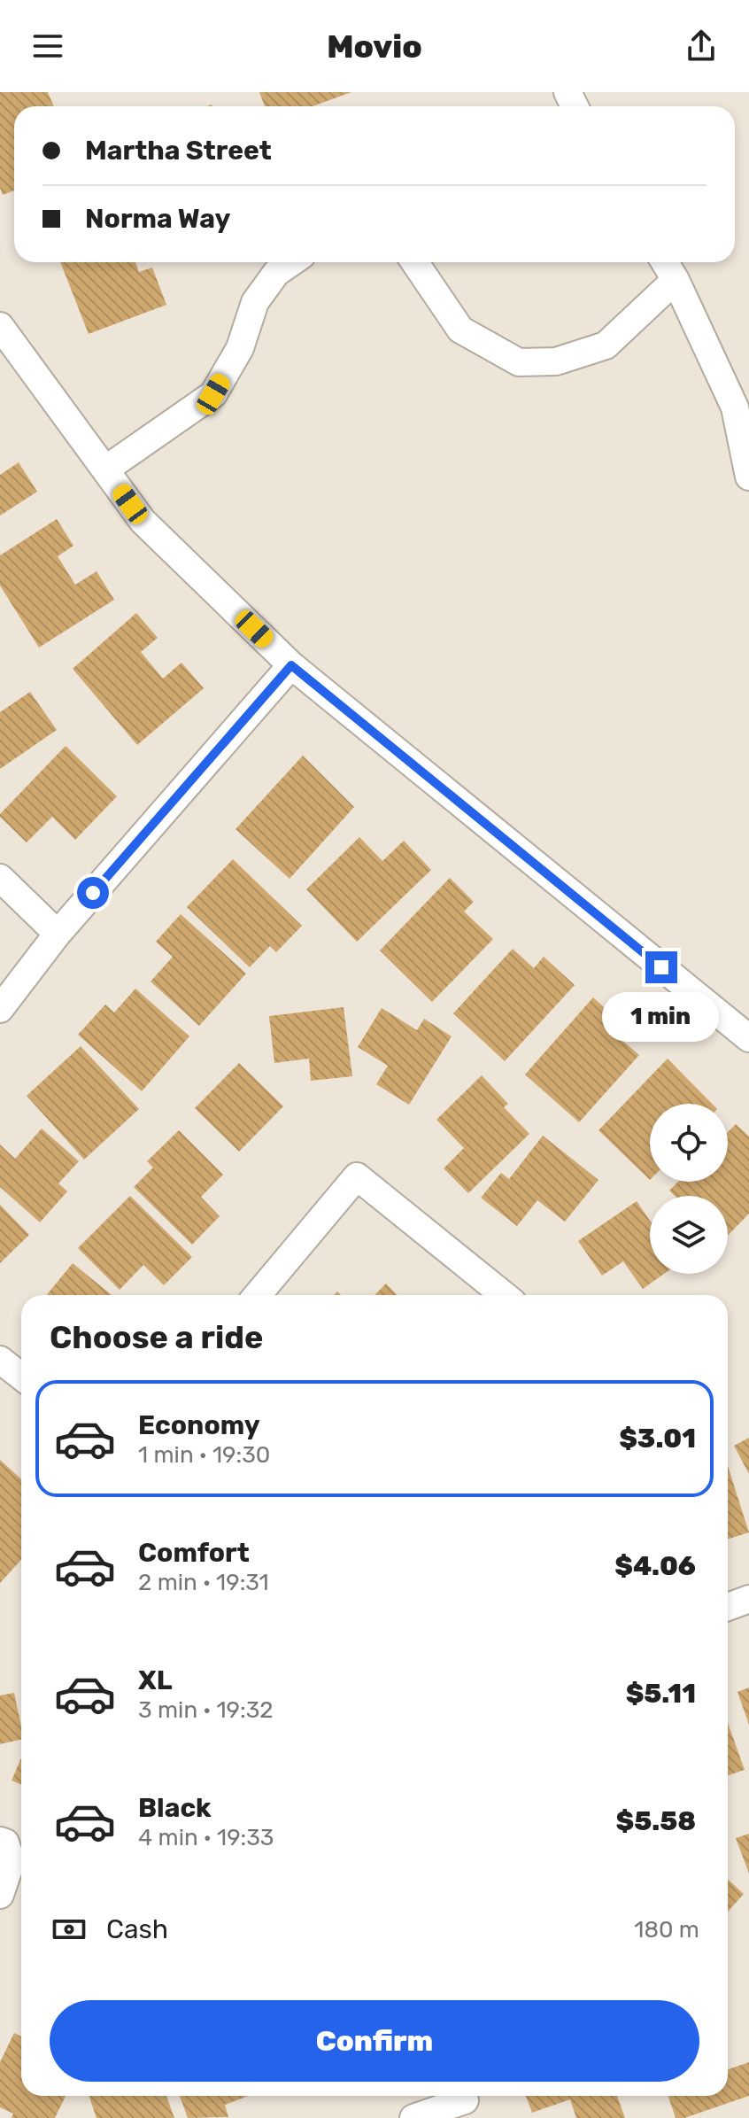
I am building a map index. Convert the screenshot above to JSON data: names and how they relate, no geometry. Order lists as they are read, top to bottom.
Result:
{
  "page": {
    "header": "Movio",
    "banner": ["Martha Street", "Norma Way"],
    "bubble": "1 min",
    "heading": "Choose a ride",
    "list": [
      {
        "name": "Economy",
        "note": "1 min · 19:30",
        "value": "$3.01"
      },
      {
        "name": "Comfort",
        "note": "2 min · 19:31",
        "value": "$4.06"
      },
      {
        "name": "XL",
        "note": "3 min · 19:32",
        "value": "$5.11"
      },
      {
        "name": "Black",
        "note": "4 min · 19:33",
        "value": "$5.58"
      }
    ],
    "pay": ["Cash", "180 m"],
    "buttons": "Confirm"
  }
}
